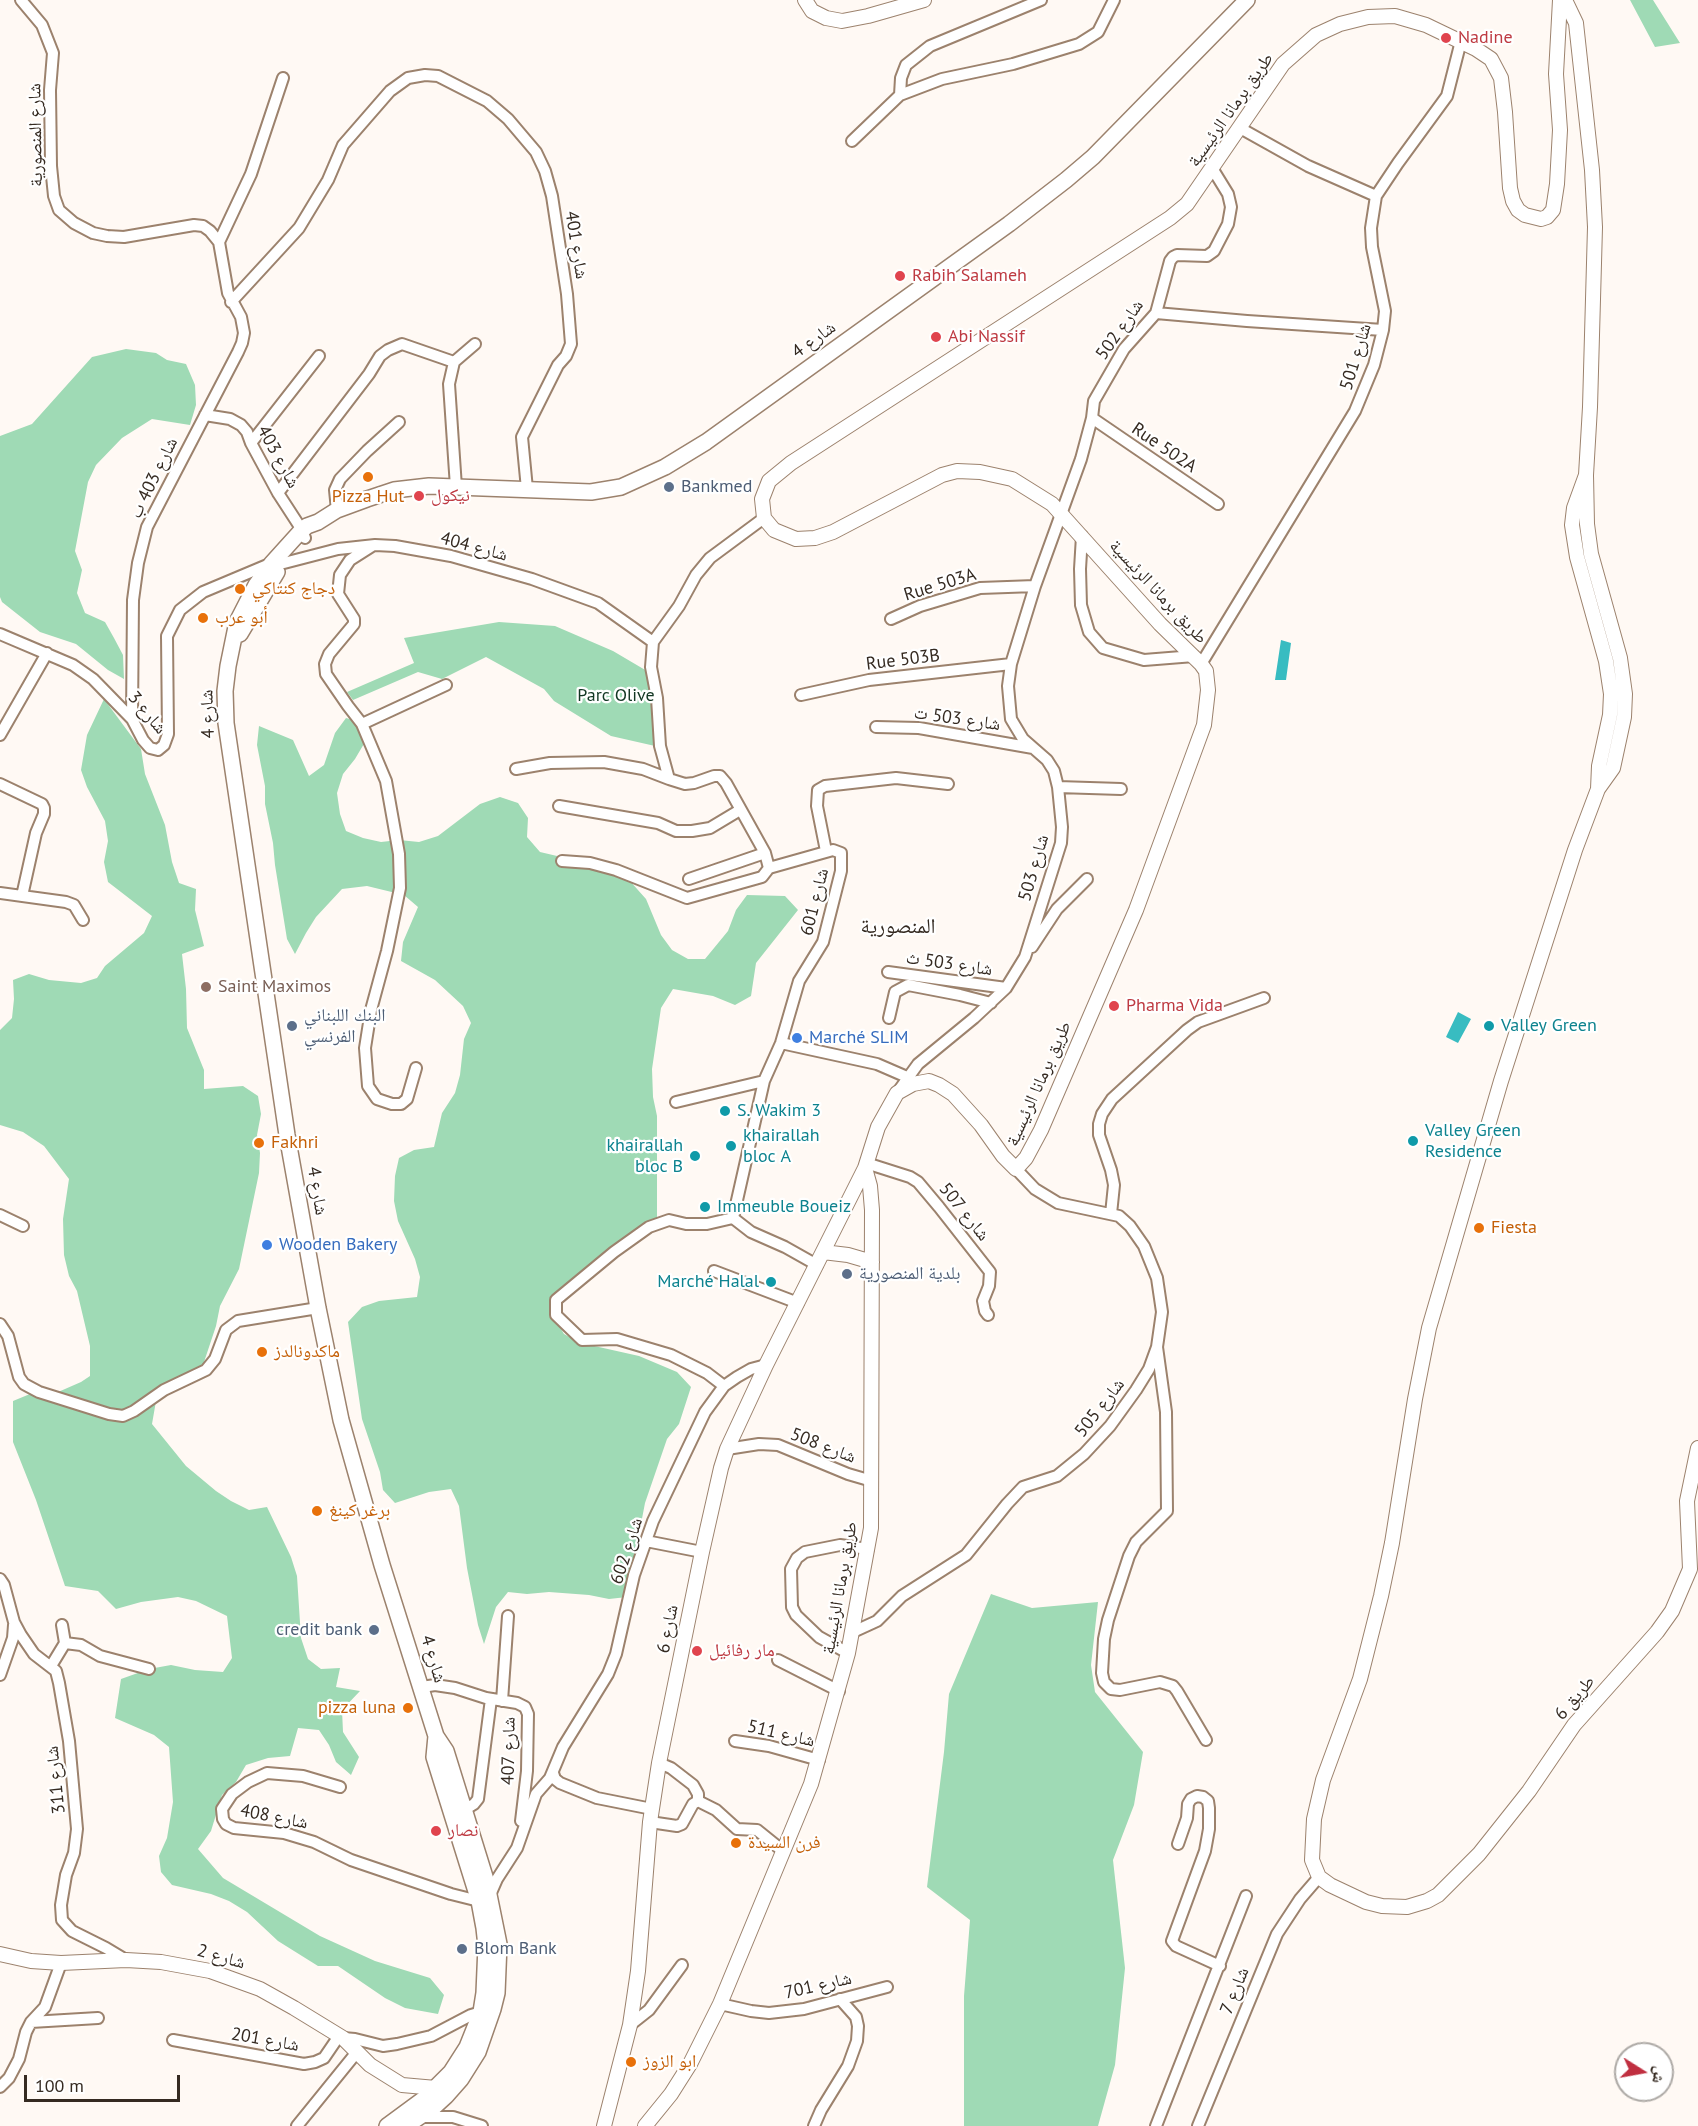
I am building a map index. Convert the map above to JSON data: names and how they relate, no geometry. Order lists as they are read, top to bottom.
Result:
{
  "streets": {
    "main road": ["شارع 4"],
    "street": [
      "طريق برمانا الرئيسية",
      "شارع المنصورية",
      "شارع 401",
      "شارع 502",
      "شارع 501",
      "Rue 502A",
      "شارع 403",
      "شارع 403 ب",
      "شارع 404",
      "Rue 503A",
      "Rue 503B",
      "شارع 3",
      "شارع 503 ت",
      "شارع 503",
      "شارع 601",
      "شارع 503 ث",
      "شارع 507",
      "شارع 505",
      "شارع 508",
      "شارع 602",
      "شارع 6",
      "طريق 6",
      "شارع 511",
      "شارع 407",
      "شارع 311",
      "شارع 408",
      "شارع 2",
      "شارع 701",
      "شارع 7",
      "شارع 201"
    ]
  },
  "crossings": [
    ["طريق برمانا الرئيسية", "شارع 502"],
    ["طريق برمانا الرئيسية", "شارع 501"],
    ["طريق برمانا الرئيسية", "شارع 503"],
    ["طريق برمانا الرئيسية", "شارع 507"],
    ["طريق برمانا الرئيسية", "شارع 505"],
    ["طريق برمانا الرئيسية", "شارع 508"],
    ["طريق برمانا الرئيسية", "شارع 6"],
    ["طريق برمانا الرئيسية", "شارع 511"],
    ["طريق برمانا الرئيسية", "شارع 701"],
    ["شارع 401", "شارع 4"],
    ["شارع 401", "شارع 403 ب"],
    ["شارع 502", "Rue 502A"],
    ["شارع 502", "شارع 503"],
    ["شارع 4", "شارع 403"],
    ["شارع 4", "شارع 404"],
    ["شارع 4", "شارع 3"],
    ["شارع 4", "شارع 407"],
    ["شارع 4", "شارع 408"],
    ["شارع 4", "شارع 2"],
    ["شارع 403", "شارع 403 ب"],
    ["شارع 403 ب", "شارع 3"],
    ["شارع 404", "شارع 3"],
    ["Rue 503A", "شارع 503"],
    ["Rue 503B", "شارع 503"],
    ["شارع 503 ت", "شارع 503"],
    ["شارع 503", "شارع 503 ث"],
    ["شارع 507", "شارع 6"],
    ["شارع 508", "شارع 6"],
    ["شارع 602", "شارع 6"],
    ["شارع 602", "شارع 407"],
    ["طريق 6", "شارع 7"],
    ["شارع 311", "شارع 2"],
    ["شارع 2", "شارع 201"]
  ],
  "districts": ["المنصورية"],
  "parks": ["Parc Olive"],
  "places": [
    "Nadine",
    "Rabih Salameh",
    "Abi Nassif",
    "Pizza Hut",
    "Bankmed",
    "نيكول",
    "دجاج كنتاكي",
    "أبو عرب",
    "Saint Maximos",
    "Pharma Vida",
    "البنك اللبناني الفرنسي",
    "Valley Green",
    "Marché SLIM",
    "S. Wakim 3",
    "Valley Green Residence",
    "Fakhri",
    "khairallah bloc A",
    "khairallah bloc B",
    "Immeuble Boueiz",
    "Fiesta",
    "Wooden Bakery",
    "بلدية المنصورية",
    "Marché Halal",
    "ماكدونالدز",
    "برغر كينغ",
    "credit bank",
    "مار رفائيل",
    "pizza luna",
    "نصار",
    "فرن السيدة",
    "Blom Bank",
    "ابو الزوز"
  ],
  "scale_bar": "100 m",
  "north": "right"
}
